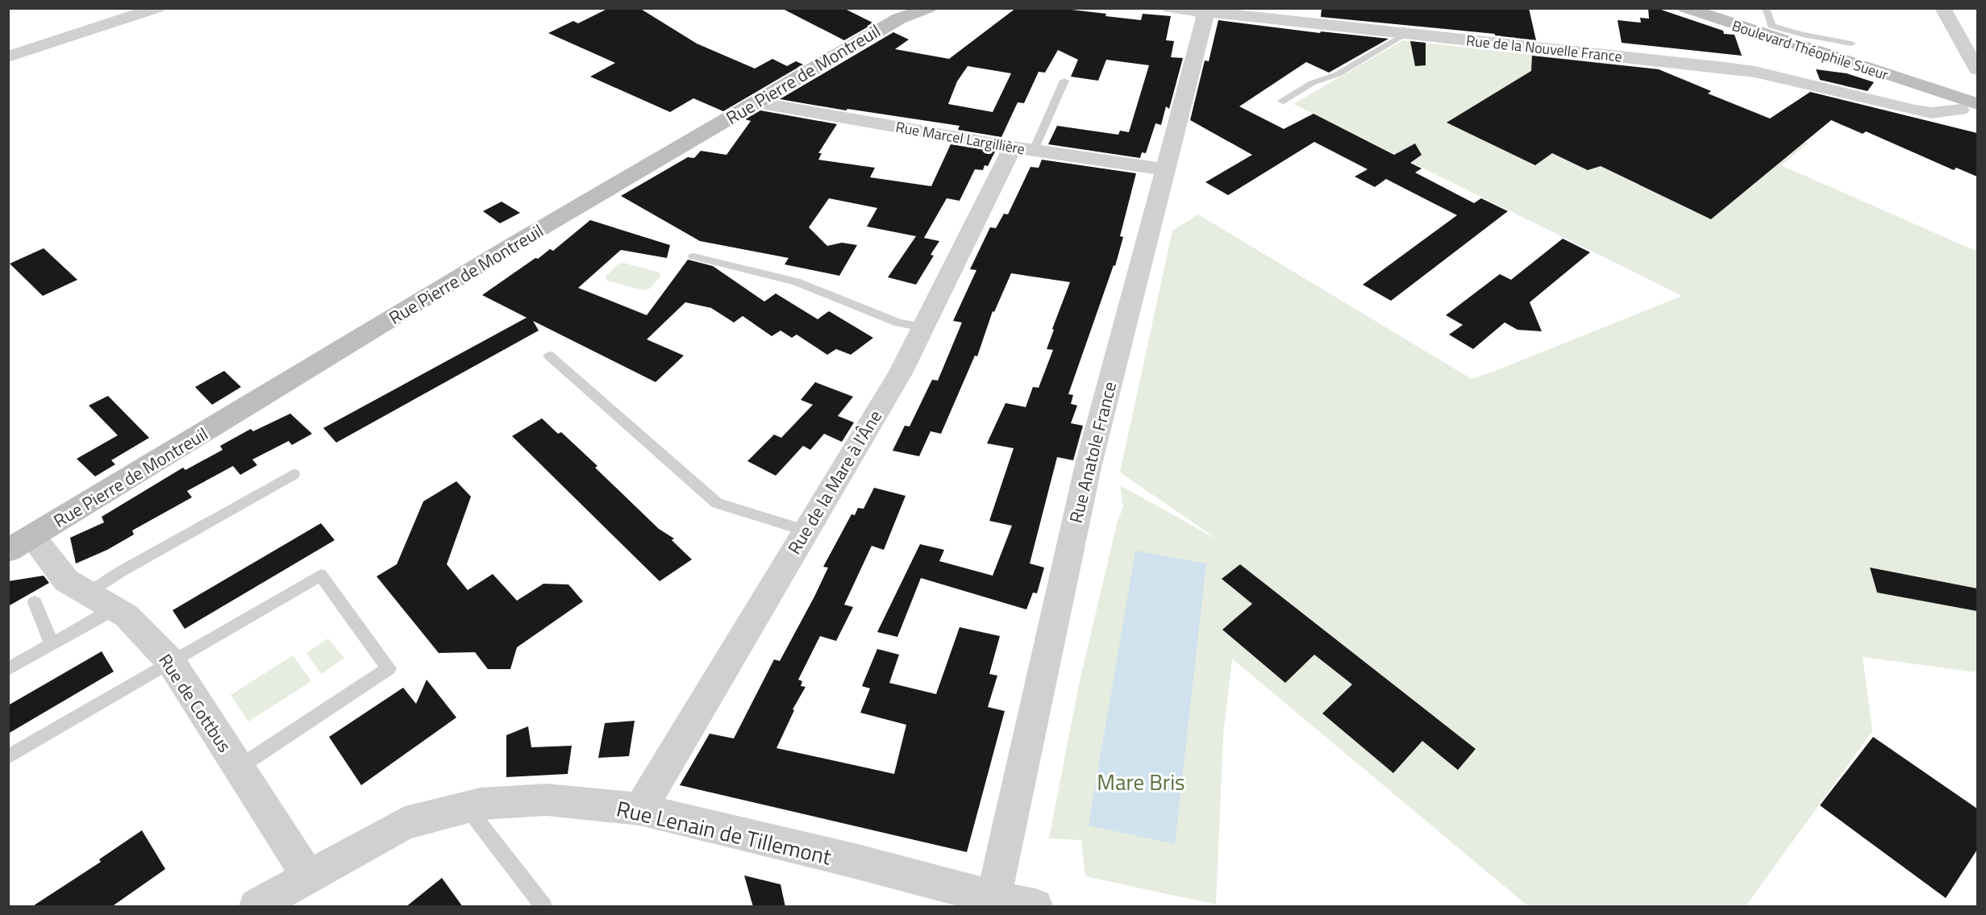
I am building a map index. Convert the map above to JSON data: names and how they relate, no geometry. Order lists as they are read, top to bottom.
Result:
{
  "streets": {
    "main road": ["Boulevard Théophile Sueur", "Rue Pierre de Montreuil"],
    "street": [
      "Rue de la Nouvelle France",
      "Rue Marcel Largillière",
      "Rue Anatole France",
      "Rue de la Mare à l'Âne",
      "Rue de Cottbus",
      "Rue Lenain de Tillemont"
    ]
  },
  "crossings": [
    ["Rue de la Nouvelle France", "Boulevard Théophile Sueur"],
    ["Rue de la Nouvelle France", "Rue Anatole France"],
    ["Rue Pierre de Montreuil", "Rue Marcel Largillière"],
    ["Rue Pierre de Montreuil", "Rue de Cottbus"],
    ["Rue Marcel Largillière", "Rue Anatole France"],
    ["Rue Marcel Largillière", "Rue de la Mare à l'Âne"],
    ["Rue Anatole France", "Rue Lenain de Tillemont"],
    ["Rue de la Mare à l'Âne", "Rue Lenain de Tillemont"],
    ["Rue de Cottbus", "Rue Lenain de Tillemont"]
  ],
  "parks": ["Mare Bris"]
}
